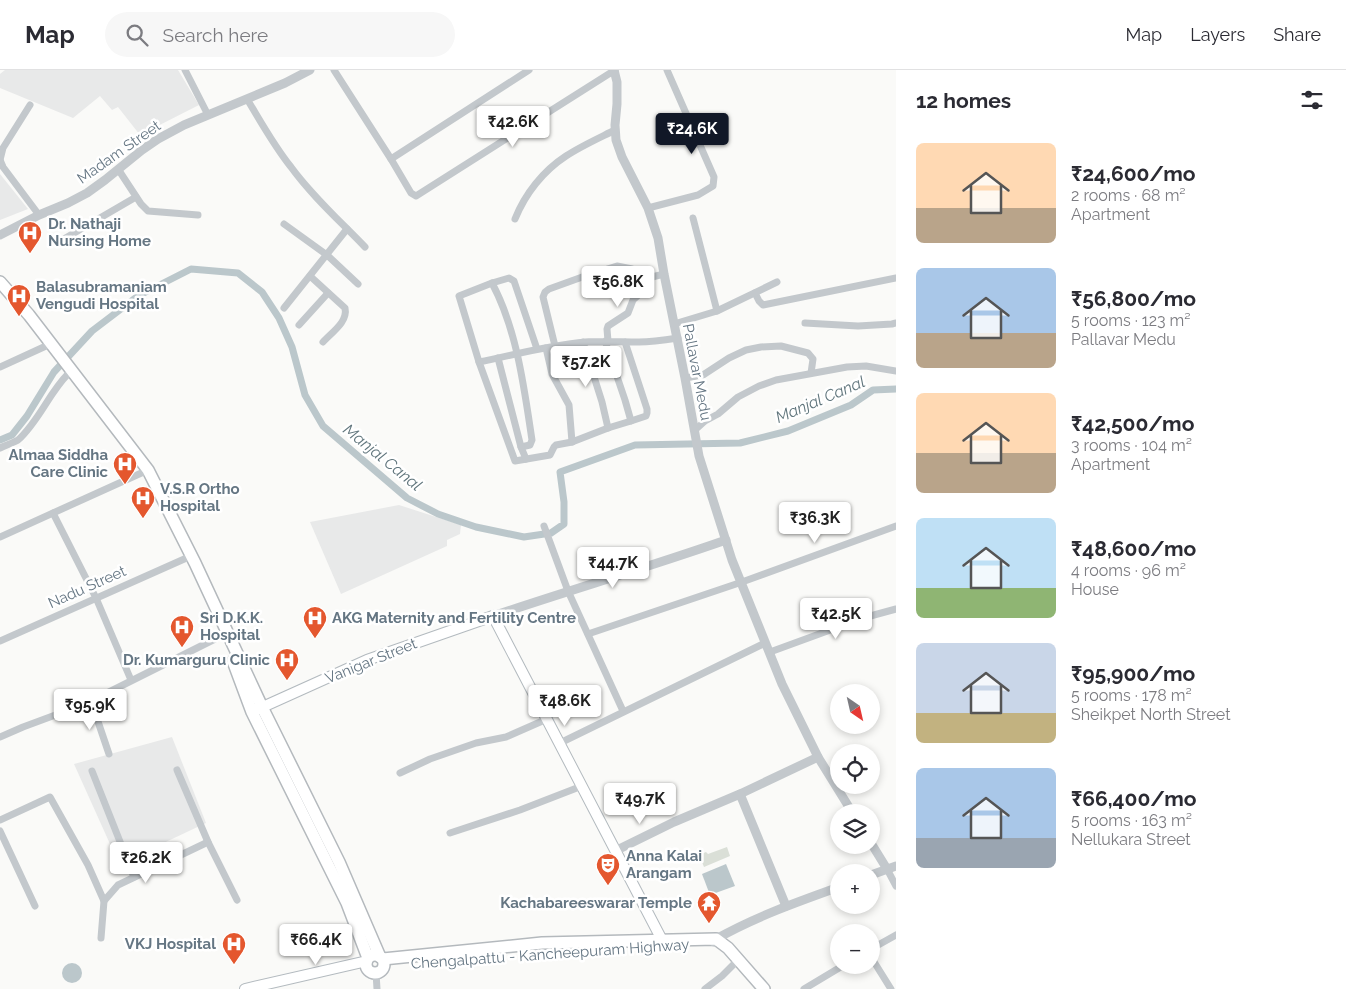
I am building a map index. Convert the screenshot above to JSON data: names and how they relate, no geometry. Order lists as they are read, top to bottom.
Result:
{
  "streets": {
    "highway": ["Chengalpattu - Kancheepuram Highway"],
    "main road": ["Vanigar Street"],
    "street": ["Madam Street", "Pallavar Medu", "Nadu Street"]
  },
  "water": ["Manjal Canal"],
  "places": {
    "hospital": [
      "Dr. Nathaji Nursing Home",
      "Balasubramaniam Vengudi Hospital",
      "Almaa Siddha Care Clinic",
      "V.S.R Ortho Hospital",
      "AKG Maternity and Fertility Centre",
      "Sri D.K.K. Hospital",
      "Dr. Kumarguru Clinic",
      "VKJ Hospital"
    ],
    "theatre": ["Anna Kalai Arangam"],
    "temple": ["Kachabareeswarar Temple"]
  },
  "north": "bottom right",
  "page": {
    "header": "Map",
    "search": "Search here",
    "nav": ["Map", "Layers", "Share"],
    "heading": "12 homes",
    "price": [
      "₹42.6K",
      "₹24.6K",
      "₹56.8K",
      "₹57.2K",
      "₹36.3K",
      "₹44.7K",
      "₹42.5K",
      "₹48.6K",
      "₹95.9K",
      "₹49.7K",
      "₹26.2K",
      "₹66.4K"
    ],
    "list": [
      {
        "name": "₹24,600/mo",
        "note": "2 rooms · 68 m² · Apartment"
      },
      {
        "name": "₹56,800/mo",
        "note": "5 rooms · 123 m² · Pallavar Medu"
      },
      {
        "name": "₹42,500/mo",
        "note": "3 rooms · 104 m² · Apartment"
      },
      {
        "name": "₹48,600/mo",
        "note": "4 rooms · 96 m² · House"
      },
      {
        "name": "₹95,900/mo",
        "note": "5 rooms · 178 m² · Sheikpet North Street"
      },
      {
        "name": "₹66,400/mo",
        "note": "5 rooms · 163 m² · Nellukara Street"
      }
    ],
    "map_buttons": ["+", "−"]
  }
}
